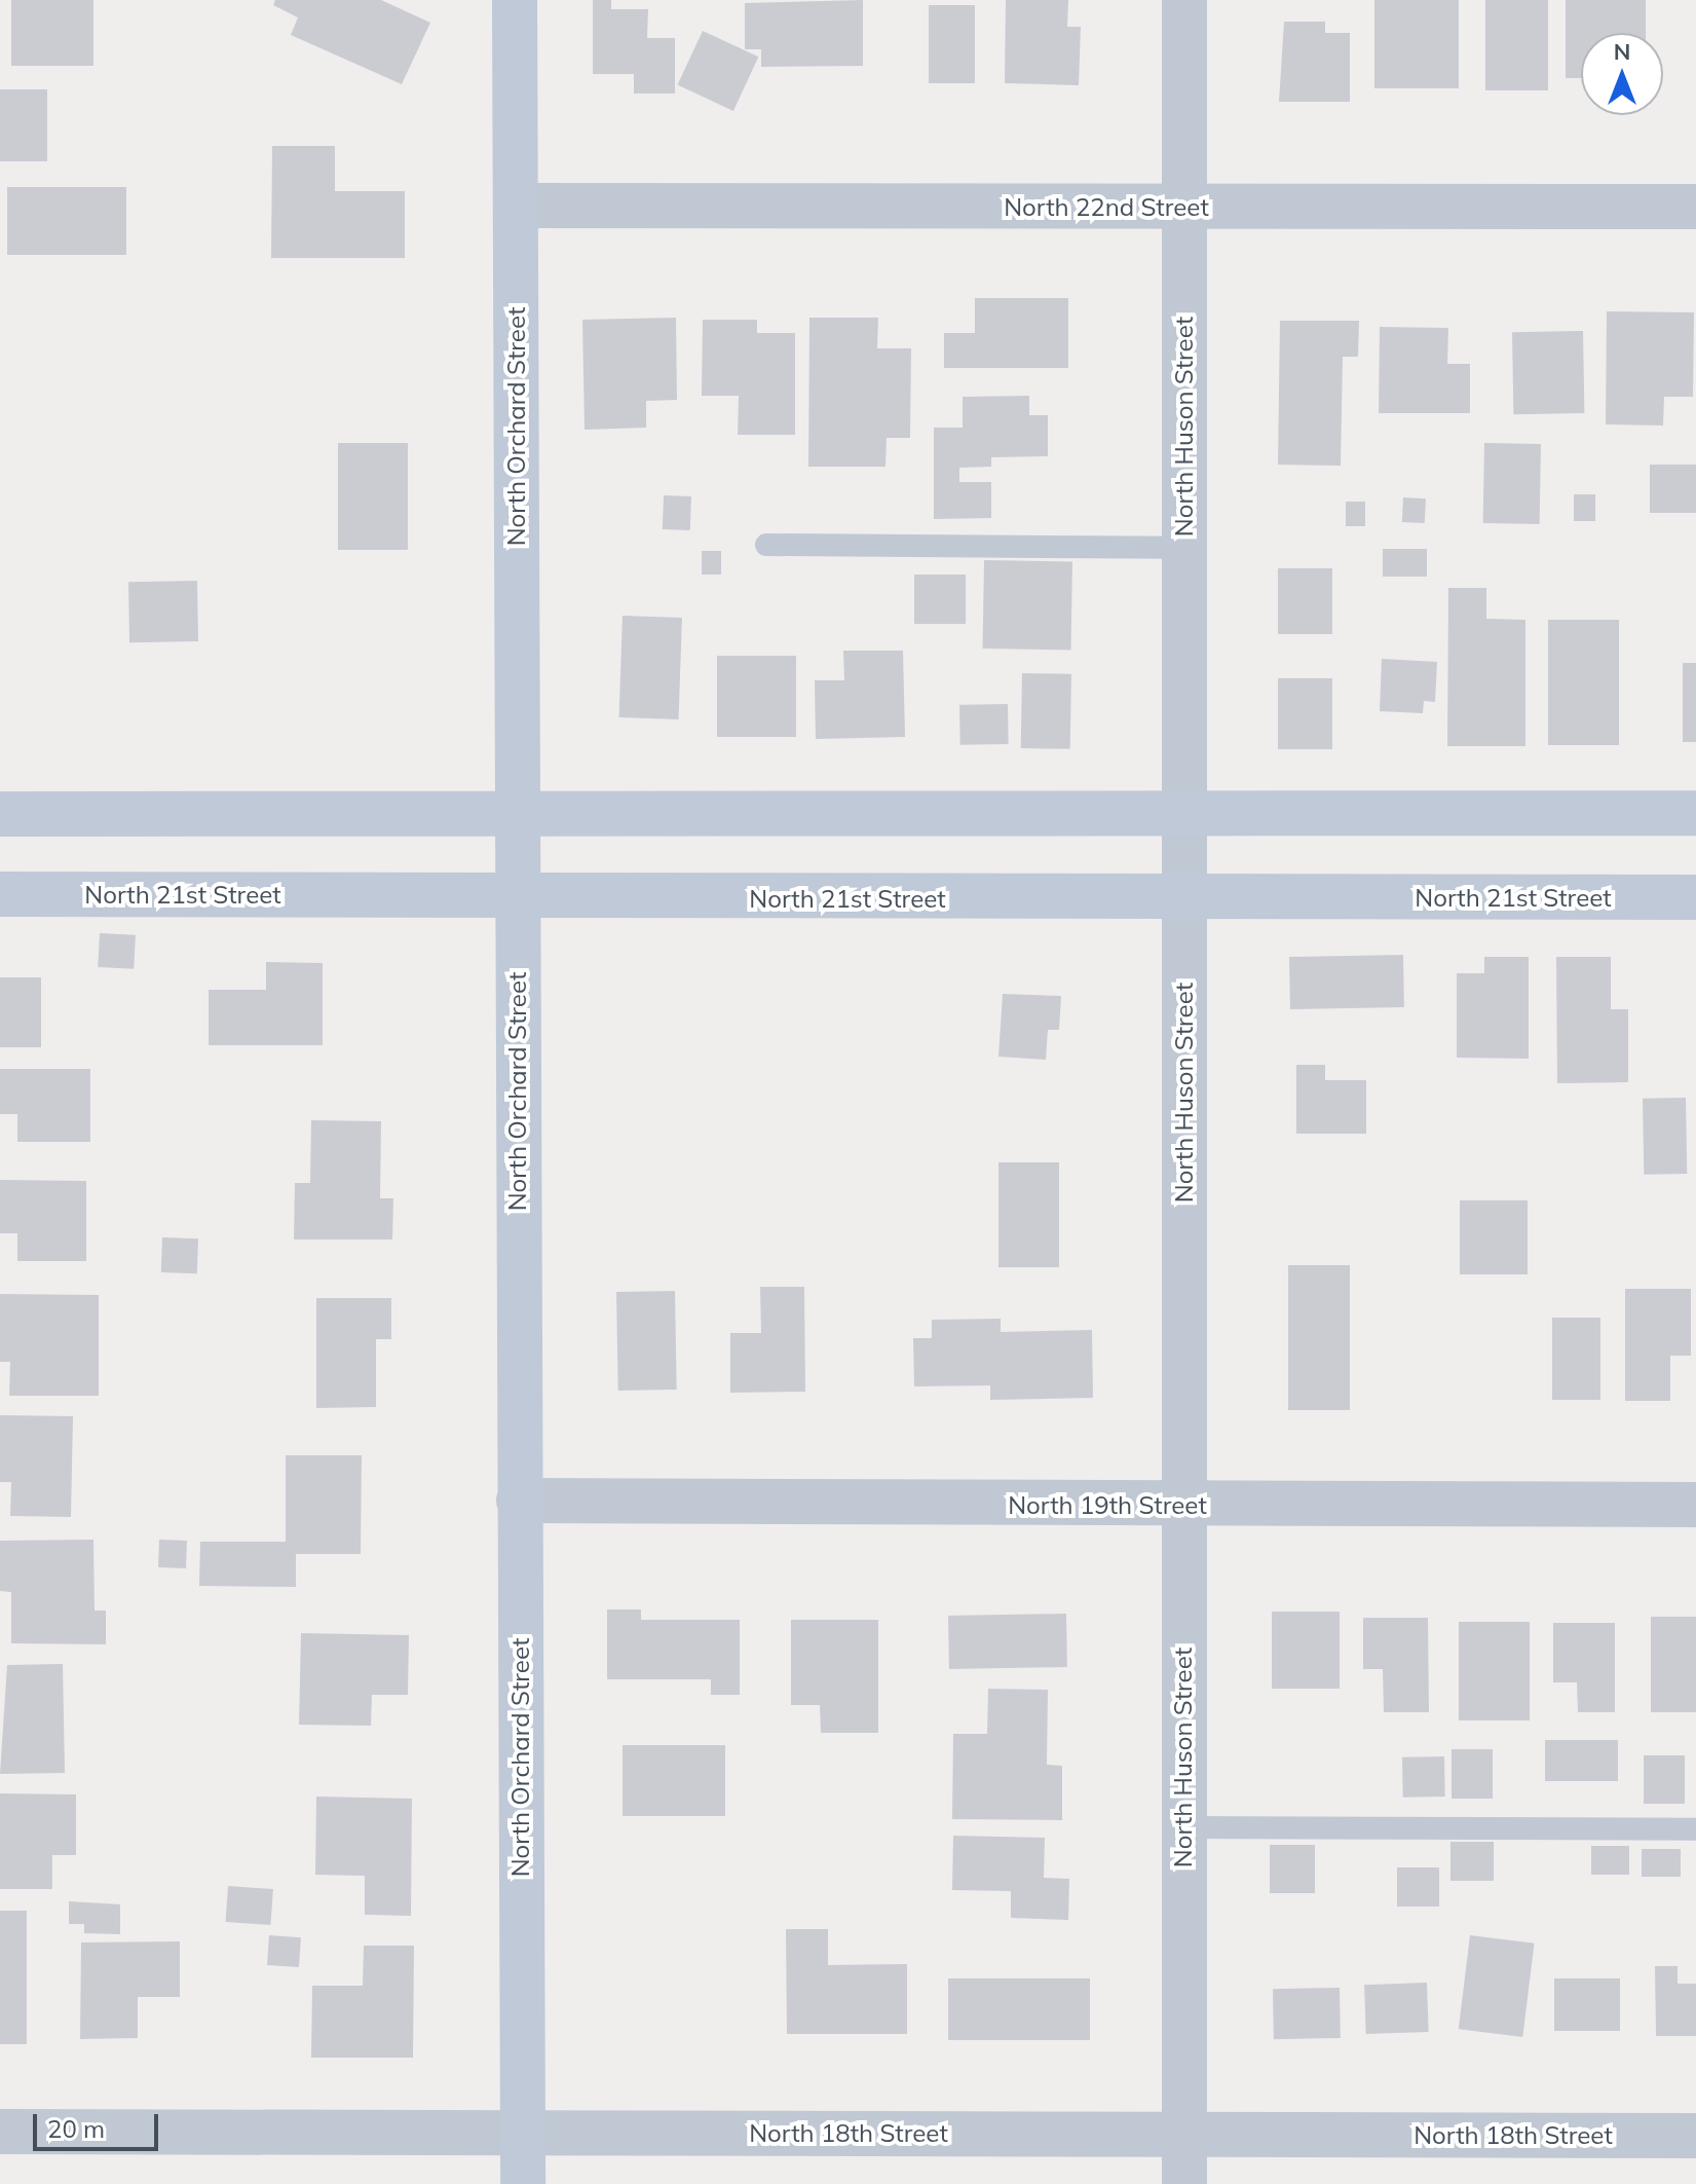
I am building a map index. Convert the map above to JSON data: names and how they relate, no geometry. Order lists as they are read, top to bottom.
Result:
{
  "streets": {
    "main road": ["North Orchard Street", "North 21st Street"],
    "street": [
      "North 22nd Street",
      "North Huson Street",
      "North 19th Street",
      "North 18th Street"
    ]
  },
  "crossings": [
    ["North 22nd Street", "North Orchard Street"],
    ["North 22nd Street", "North Huson Street"],
    ["North Orchard Street", "North 21st Street"],
    ["North Orchard Street", "North 19th Street"],
    ["North Orchard Street", "North 18th Street"],
    ["North Huson Street", "North 21st Street"],
    ["North Huson Street", "North 19th Street"],
    ["North Huson Street", "North 18th Street"]
  ],
  "scale_bar": "20 m",
  "north": "top"
}
